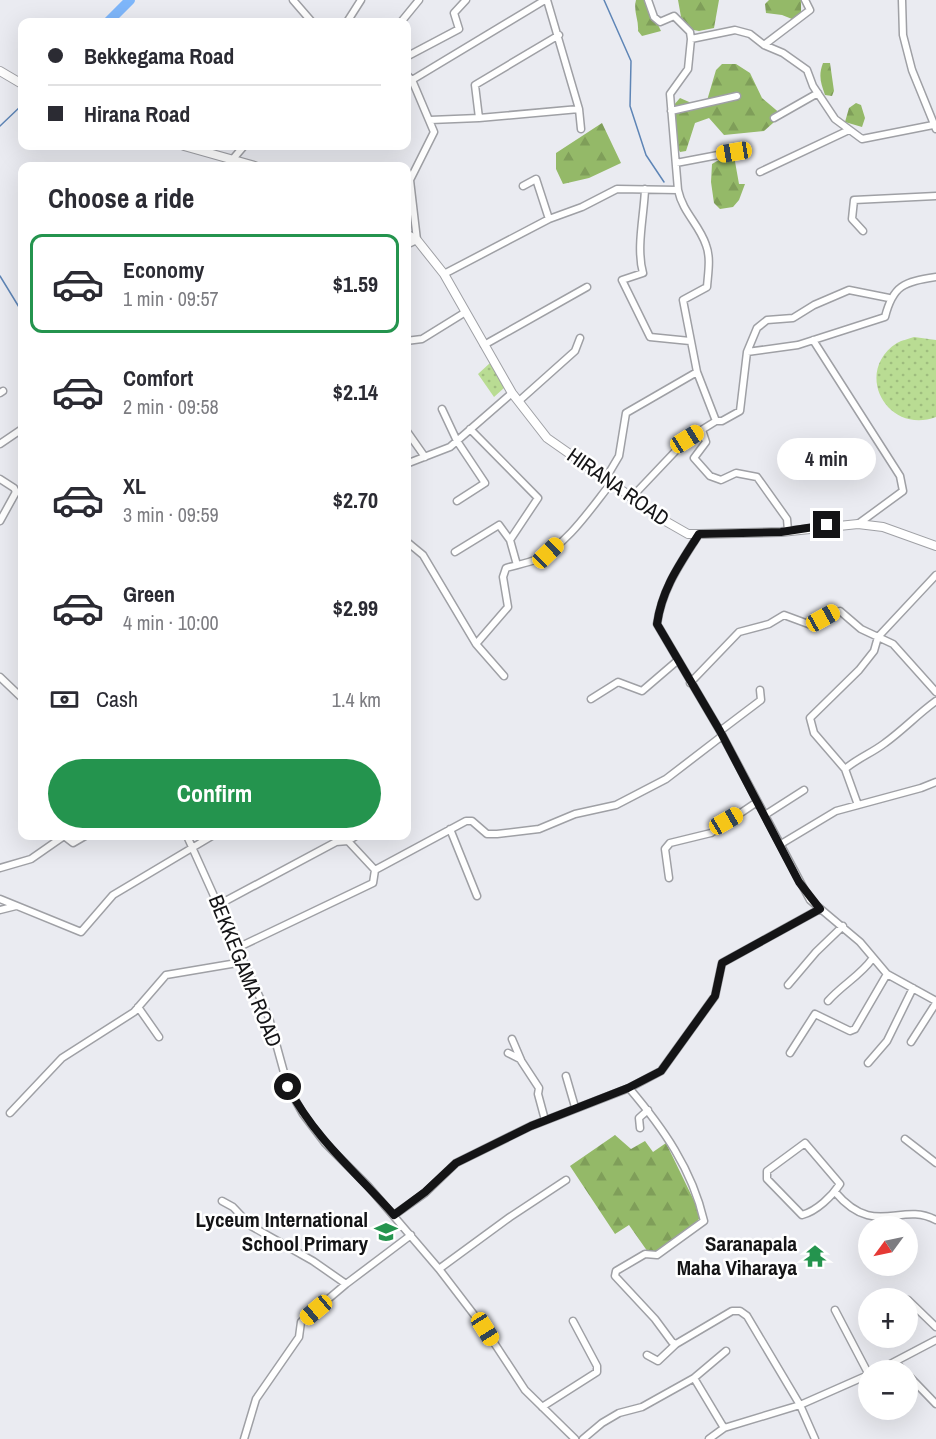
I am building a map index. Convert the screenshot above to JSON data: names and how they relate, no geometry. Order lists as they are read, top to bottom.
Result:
{
  "streets": {
    "street": ["HIRANA ROAD", "BEKKEGAMA ROAD"]
  },
  "places": {
    "school or university": ["Lyceum International School Primary"],
    "temple": ["Saranapala Maha Viharaya"]
  },
  "north": "bottom left",
  "page": {
    "banner": ["Bekkegama Road", "Hirana Road"],
    "heading": "Choose a ride",
    "list": [
      {
        "name": "Economy",
        "note": "1 min · 09:57",
        "value": "$1.59"
      },
      {
        "name": "Comfort",
        "note": "2 min · 09:58",
        "value": "$2.14"
      },
      {
        "name": "XL",
        "note": "3 min · 09:59",
        "value": "$2.70"
      },
      {
        "name": "Green",
        "note": "4 min · 10:00",
        "value": "$2.99"
      }
    ],
    "bubble": "4 min",
    "pay": ["Cash", "1.4 km"],
    "buttons": "Confirm",
    "map_buttons": ["+", "−"]
  }
}
